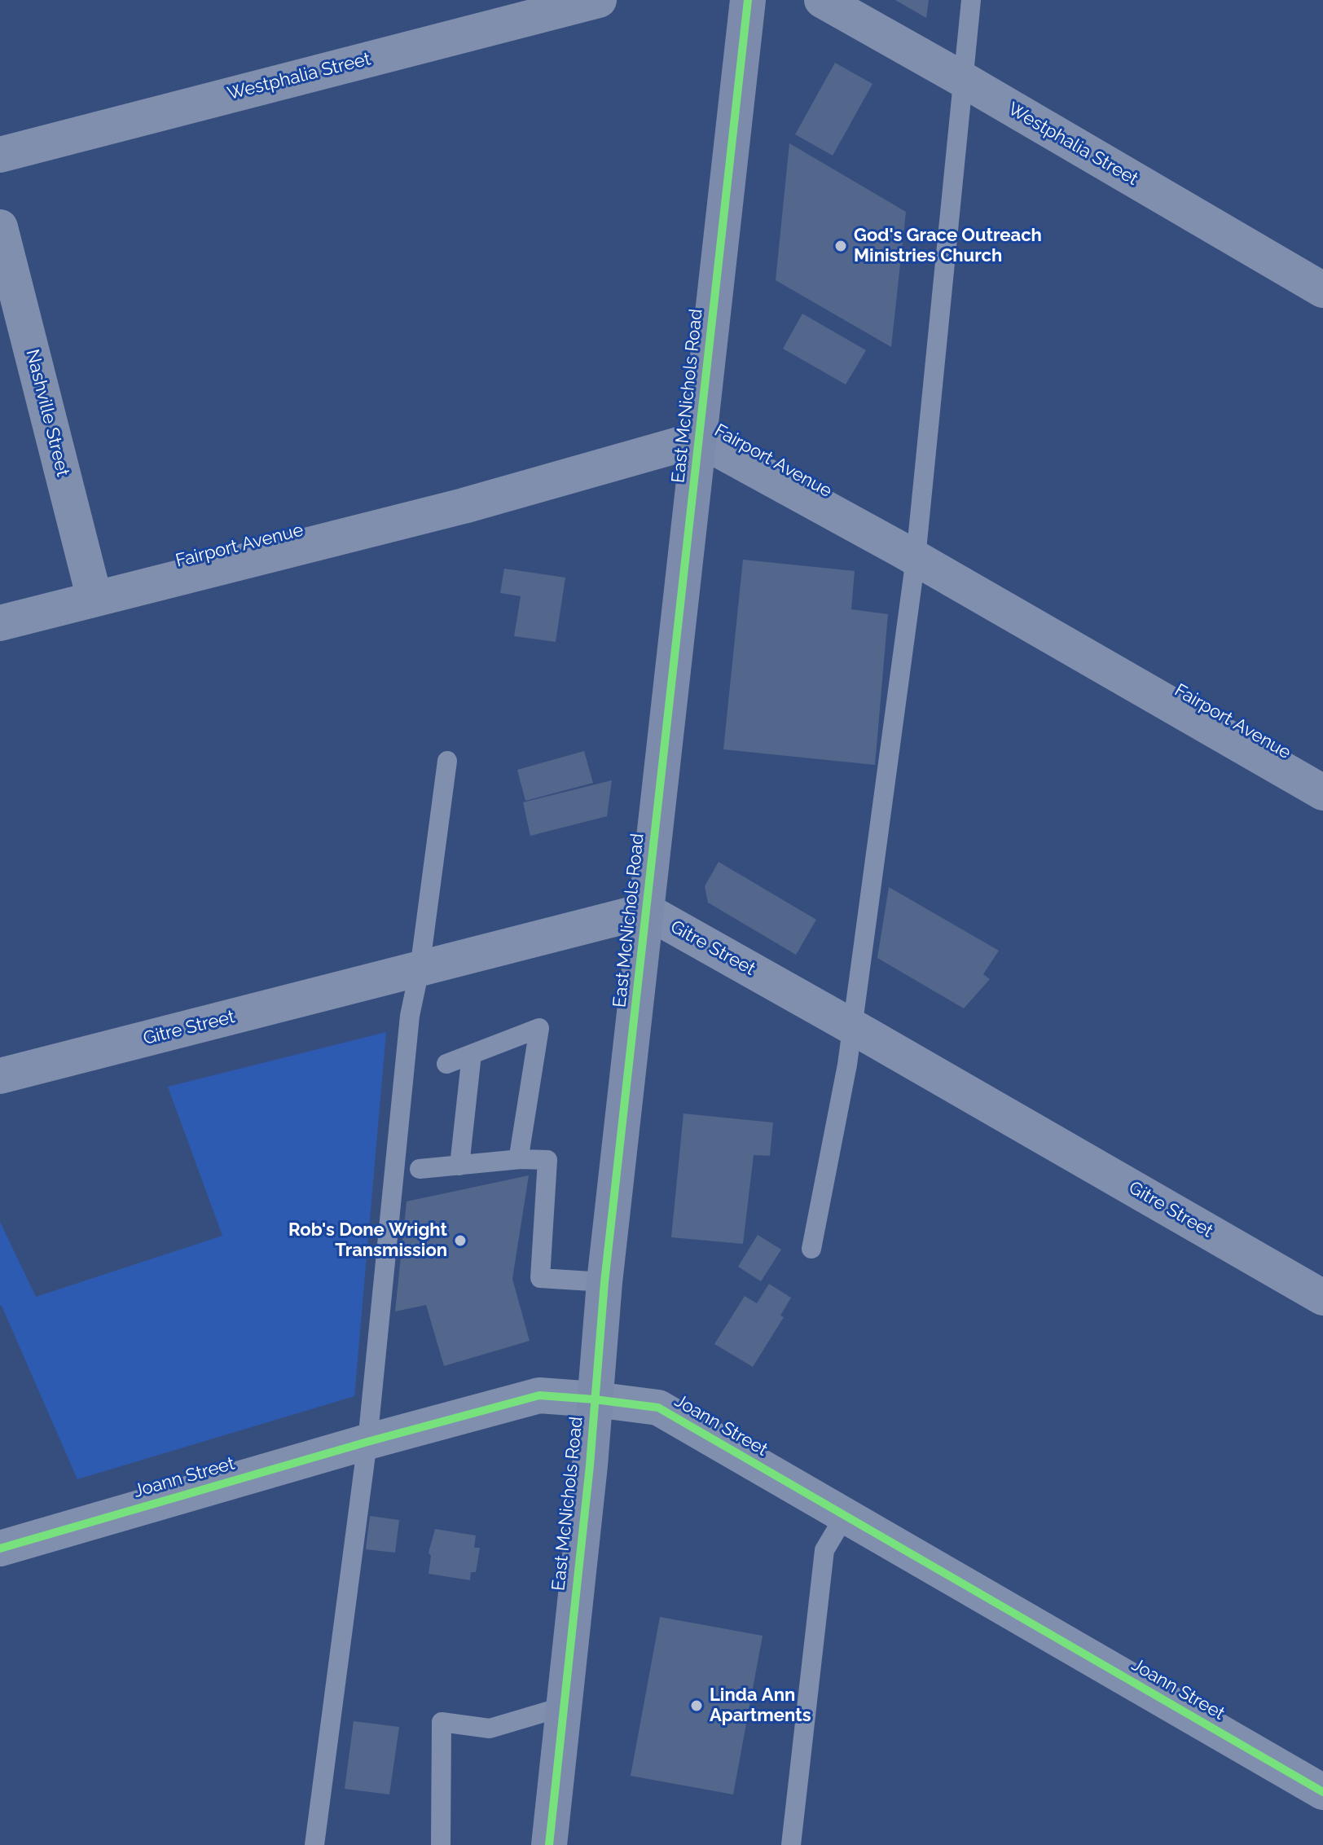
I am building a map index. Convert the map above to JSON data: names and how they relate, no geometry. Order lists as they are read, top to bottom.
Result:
{
  "streets": {
    "street": [
      "Westphalia Street",
      "East McNichols Road",
      "Nashville Street",
      "Fairport Avenue",
      "Gitre Street",
      "Joann Street"
    ]
  },
  "crossings": [
    ["East McNichols Road", "Fairport Avenue"],
    ["East McNichols Road", "Gitre Street"],
    ["East McNichols Road", "Joann Street"],
    ["Nashville Street", "Fairport Avenue"]
  ],
  "places": ["God's Grace Outreach Ministries Church", "Rob's Done Wright Transmission", "Linda Ann Apartments"]
}
